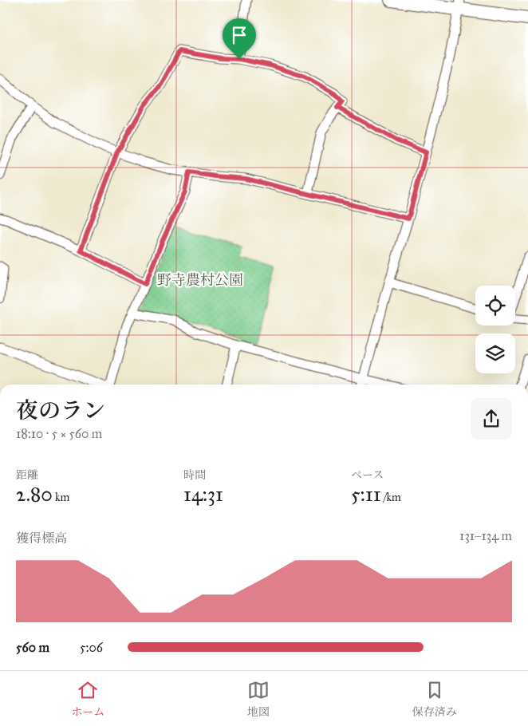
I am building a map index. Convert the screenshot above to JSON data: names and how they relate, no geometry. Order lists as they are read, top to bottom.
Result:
{
  "parks": ["野寺農村公園"],
  "page": {
    "heading": ["夜のラン", "18:10 · 5 × 560 m"],
    "stats": [
      ["距離", "2.80 km"],
      ["時間", "14:31"],
      ["ペース", "5:11 /km"]
    ],
    "chart": ["獲得標高", "131–134 m"],
    "list": [
      {
        "name": "560 m",
        "note": "5:06"
      }
    ],
    "tabs": ["ホーム", "地図", "保存済み"]
  }
}
